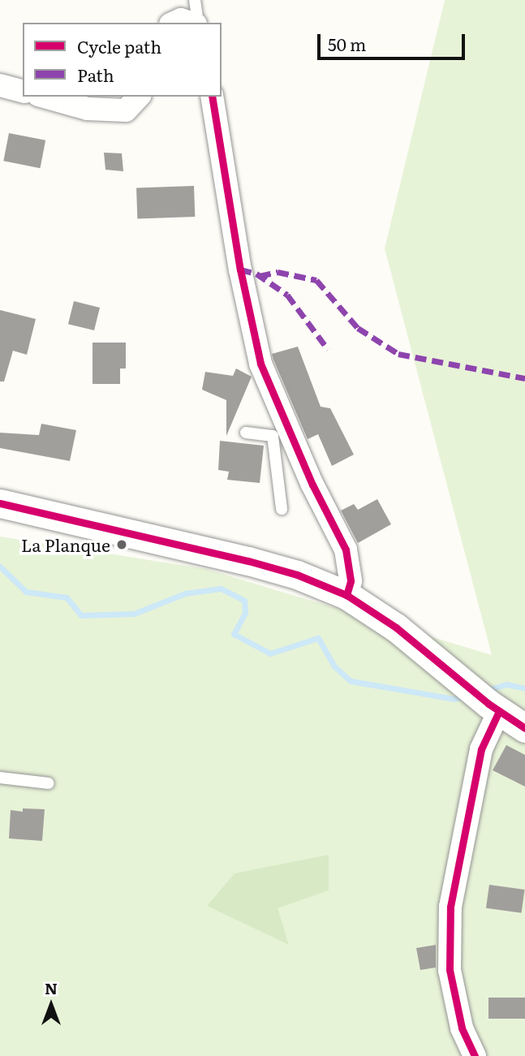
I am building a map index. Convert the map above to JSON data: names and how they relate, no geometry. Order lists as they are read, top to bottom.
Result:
{
  "places": ["La Planque"],
  "legend": ["Cycle path", "Path"],
  "scale_bar": "50 m",
  "north": "top"
}
